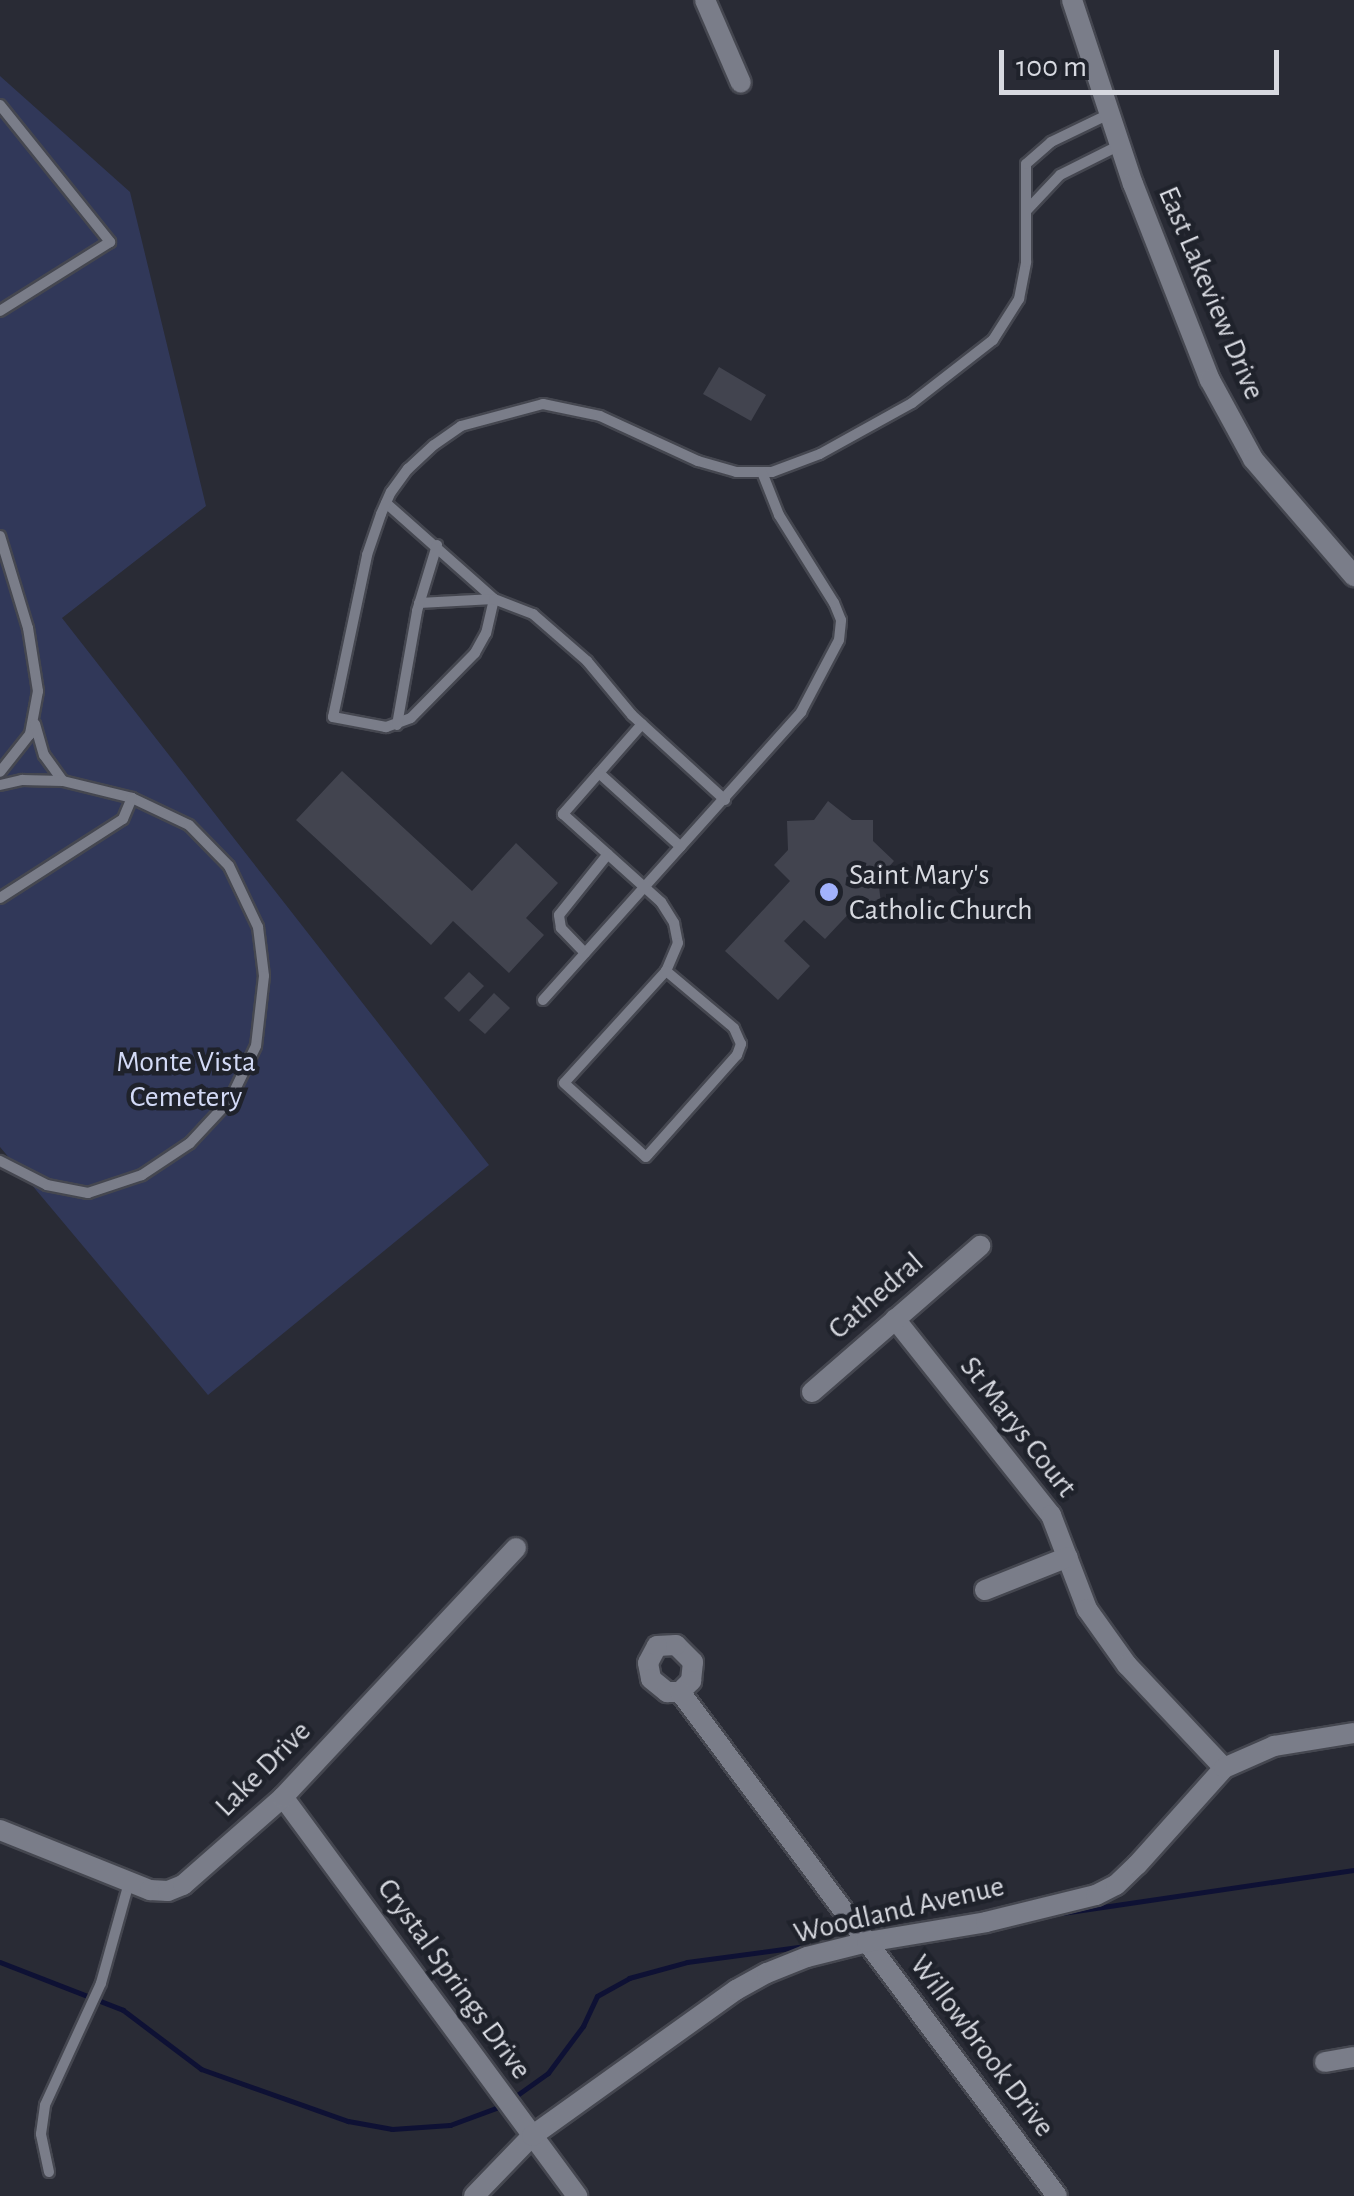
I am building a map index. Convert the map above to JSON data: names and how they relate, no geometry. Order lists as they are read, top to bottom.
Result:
{
  "streets": {
    "street": [
      "East Lakeview Drive",
      "Cathedral",
      "St Marys Court",
      "Lake Drive",
      "Woodland Avenue",
      "Crystal Springs Drive",
      "Willowbrook Drive"
    ]
  },
  "crossings": [
    ["Cathedral", "St Marys Court"],
    ["St Marys Court", "Woodland Avenue"],
    ["Lake Drive", "Crystal Springs Drive"],
    ["Woodland Avenue", "Crystal Springs Drive"],
    ["Woodland Avenue", "Willowbrook Drive"]
  ],
  "parks": ["Monte Vista Cemetery"],
  "places": ["Saint Mary's Catholic Church"],
  "scale_bar": "100 m"
}
